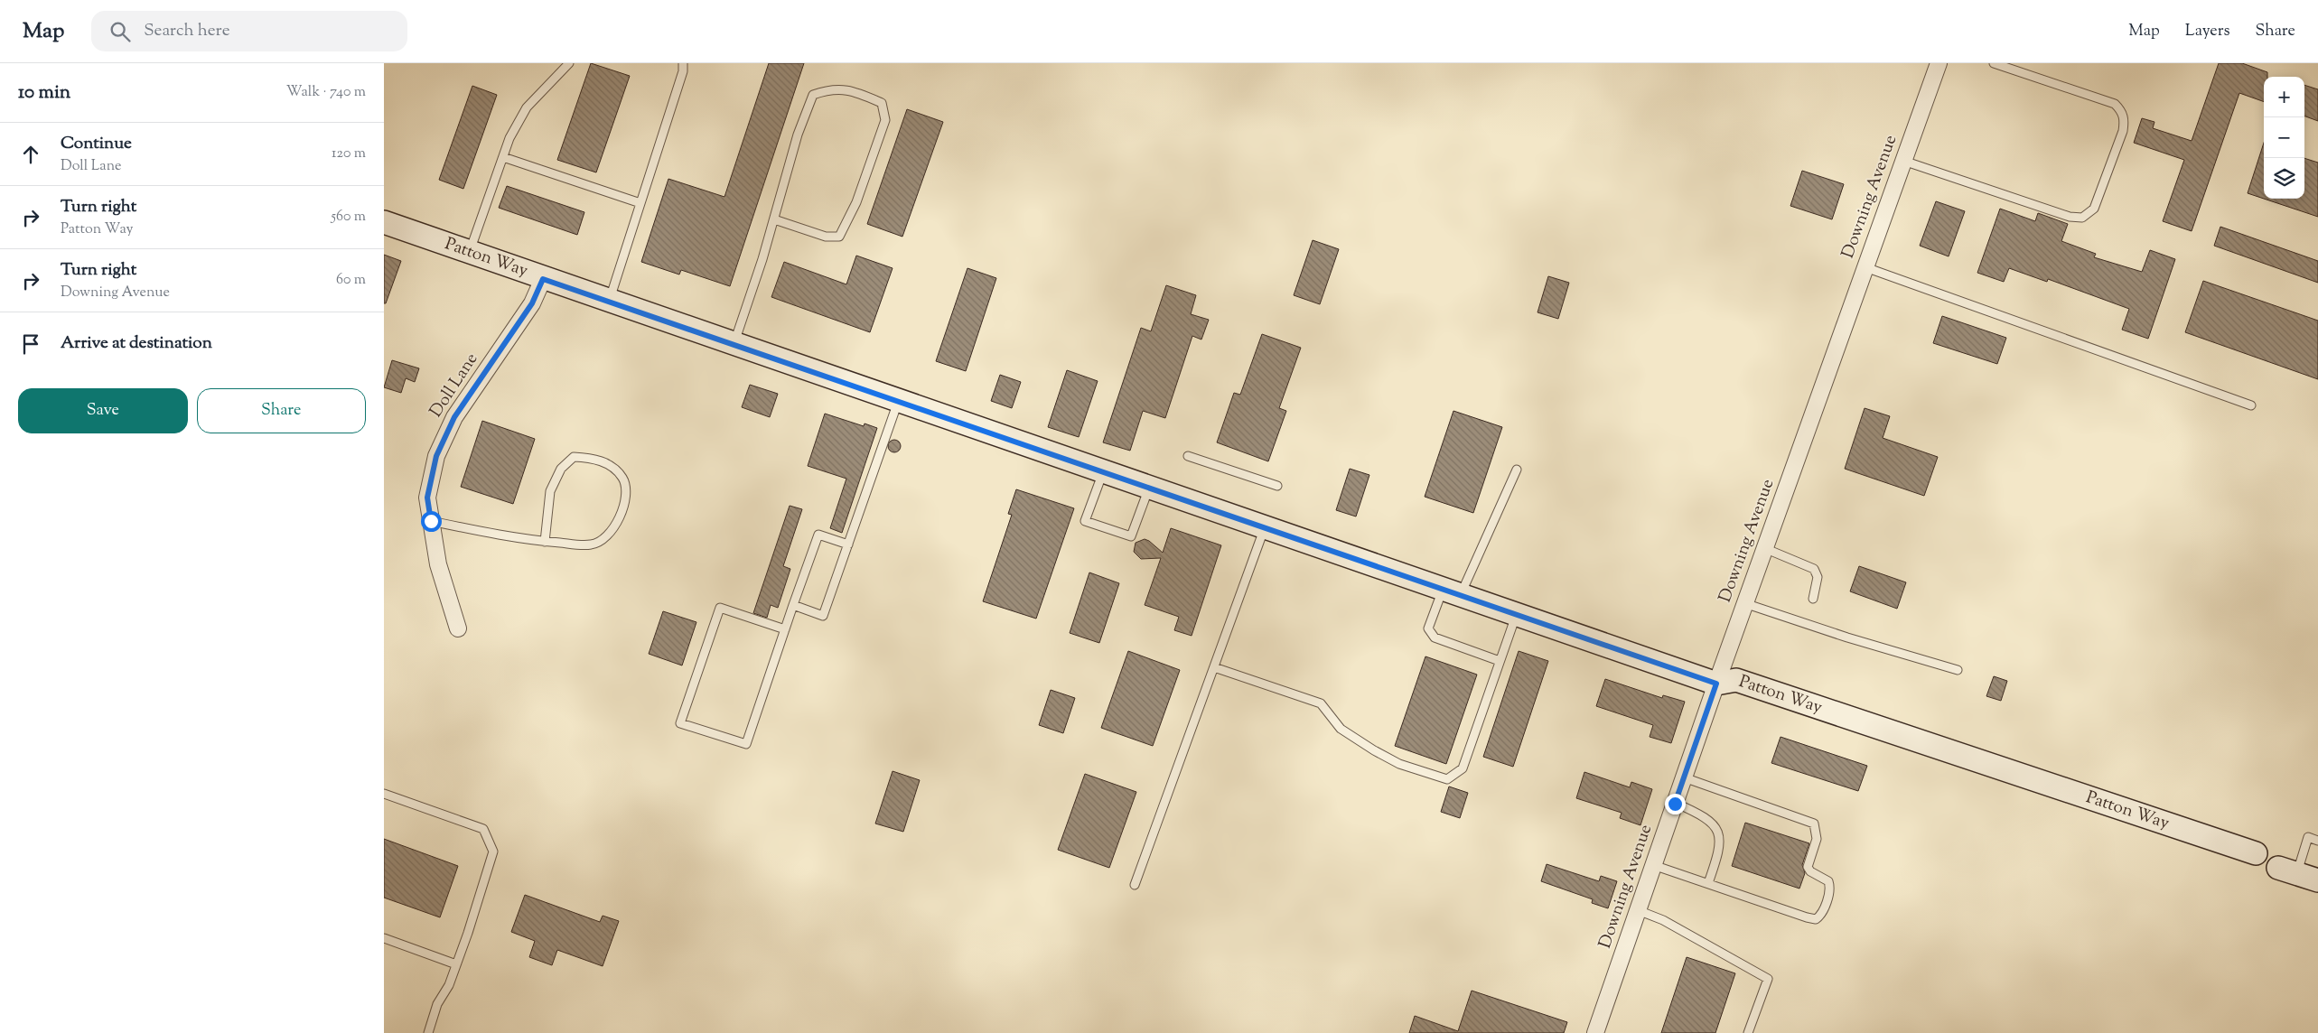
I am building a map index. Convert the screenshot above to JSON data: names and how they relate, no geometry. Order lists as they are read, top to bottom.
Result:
{
  "streets": {
    "street": ["Downing Avenue", "Patton Way", "Doll Lane"]
  },
  "crossings": [
    ["Downing Avenue", "Patton Way"],
    ["Patton Way", "Doll Lane"]
  ],
  "page": {
    "header": "Map",
    "search": "Search here",
    "nav": ["Map", "Layers", "Share"],
    "heading": ["10 min", "Walk · 740 m"],
    "map_buttons": ["+", "−"],
    "list": [
      ["Continue", "Doll Lane", "120 m"],
      ["Turn right", "Patton Way", "560 m"],
      ["Turn right", "Downing Avenue", "60 m"],
      "Arrive at destination"
    ],
    "buttons": ["Save", "Share"]
  }
}
